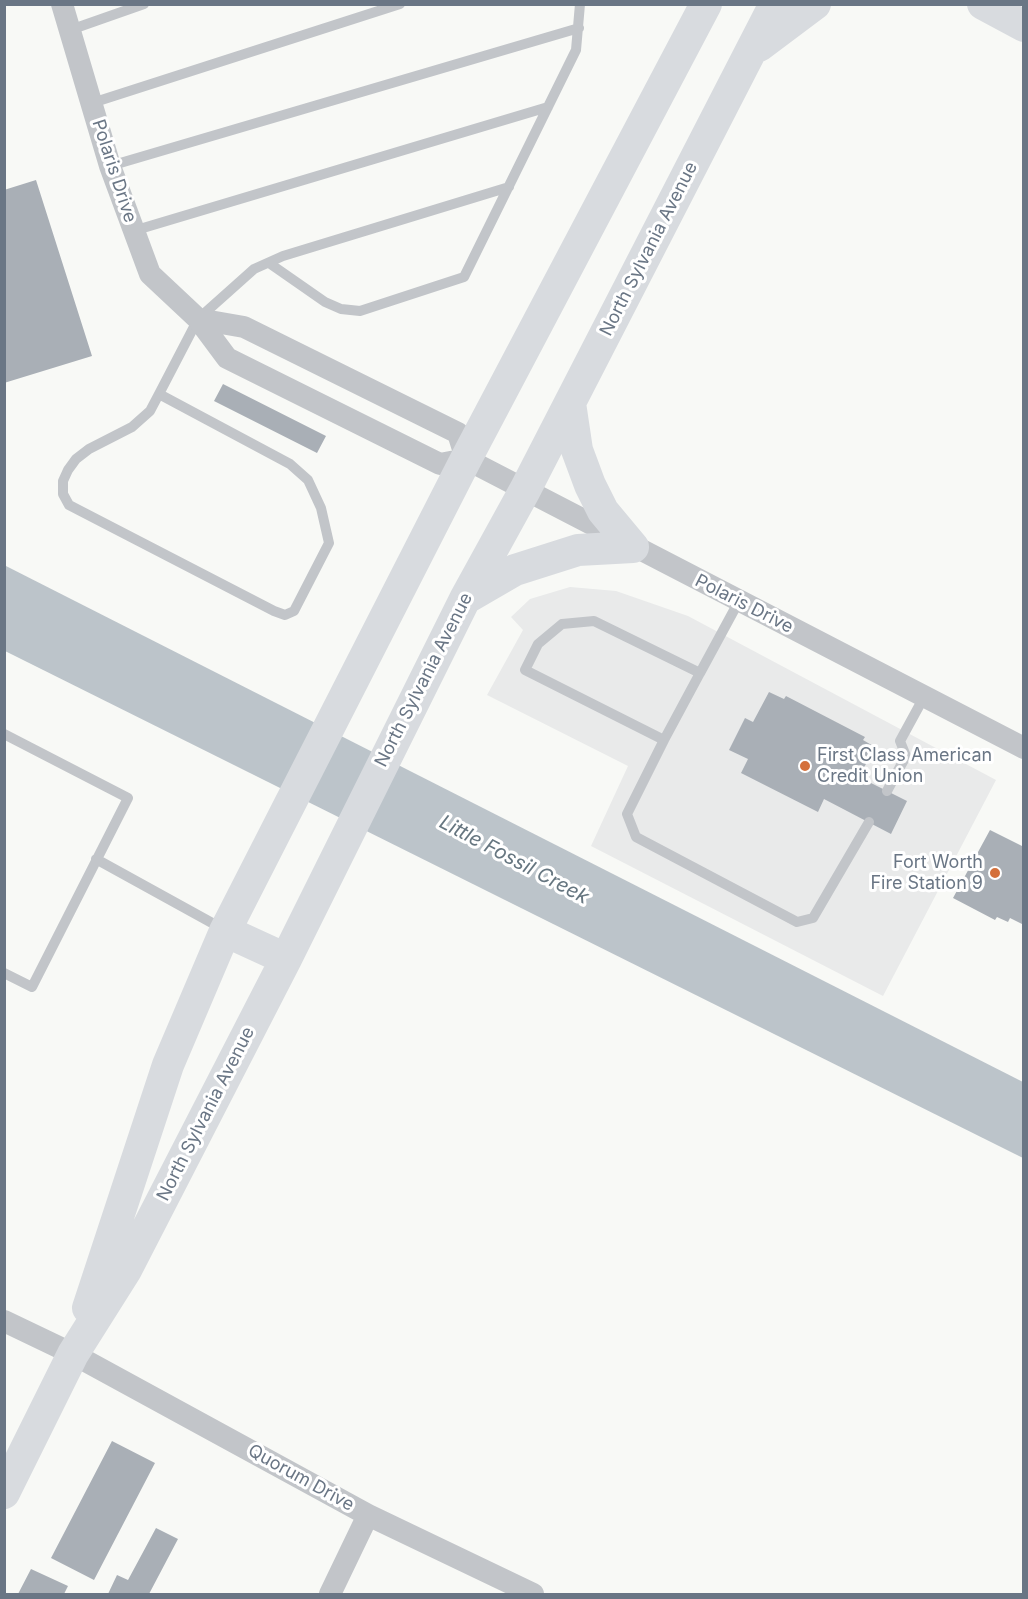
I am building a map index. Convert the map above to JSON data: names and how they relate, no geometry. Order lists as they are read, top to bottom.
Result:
{
  "streets": {
    "street": ["Polaris Drive", "North Sylvania Avenue", "Quorum Drive"]
  },
  "crossings": [
    ["Polaris Drive", "North Sylvania Avenue"],
    ["North Sylvania Avenue", "Quorum Drive"]
  ],
  "water": ["Little Fossil Creek"],
  "places": ["First Class American Credit Union", "Fort Worth Fire Station 9"]
}
